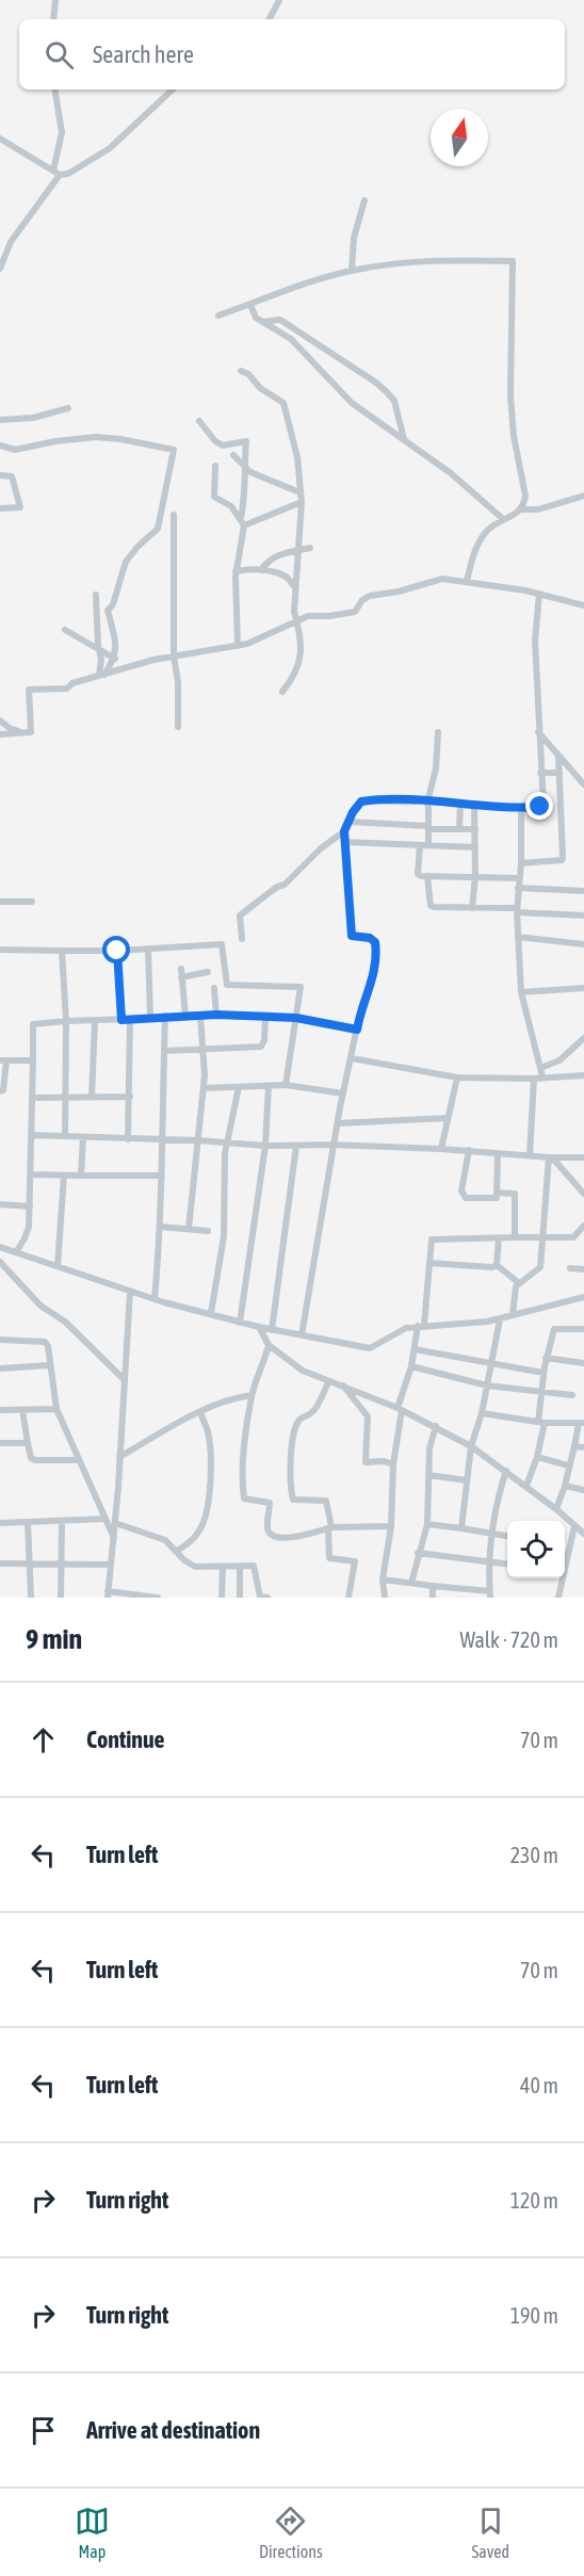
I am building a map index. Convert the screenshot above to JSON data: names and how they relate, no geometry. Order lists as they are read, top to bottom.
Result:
{
  "north": "top",
  "page": {
    "search": "Search here",
    "heading": ["9 min", "Walk · 720 m"],
    "list": [
      ["Continue", "70 m"],
      ["Turn left", "230 m"],
      ["Turn left", "70 m"],
      ["Turn left", "40 m"],
      ["Turn right", "120 m"],
      ["Turn right", "190 m"],
      "Arrive at destination"
    ],
    "nav": ["Map", "Directions", "Saved"]
  }
}
